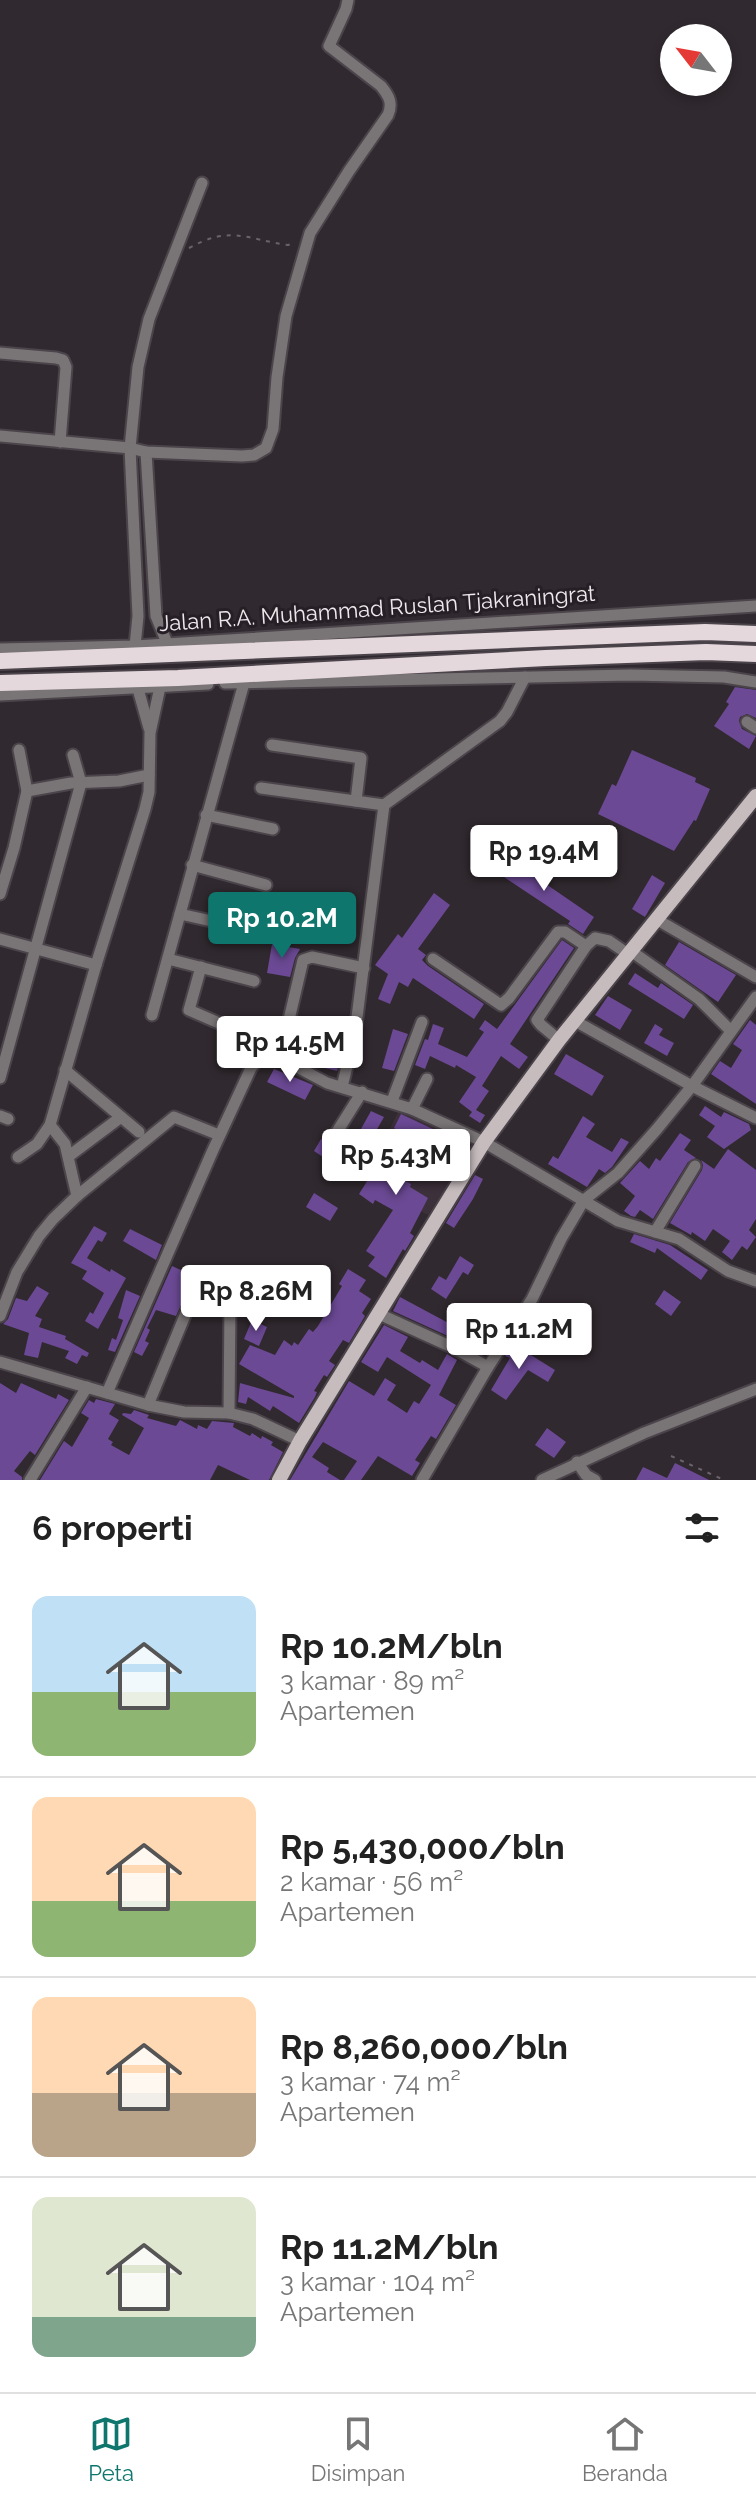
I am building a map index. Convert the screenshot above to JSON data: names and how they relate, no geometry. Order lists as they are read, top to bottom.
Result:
{
  "streets": {
    "highway": ["Jalan R.A. Muhammad Ruslan Tjakraningrat"]
  },
  "north": "top left",
  "page": {
    "price": [
      "Rp 19.4M",
      "Rp 10.2M",
      "Rp 14.5M",
      "Rp 5.43M",
      "Rp 8.26M",
      "Rp 11.2M"
    ],
    "heading": "6 properti",
    "list": [
      {
        "name": "Rp 10.2M/bln",
        "note": "3 kamar · 89 m² · Apartemen"
      },
      {
        "name": "Rp 5,430,000/bln",
        "note": "2 kamar · 56 m² · Apartemen"
      },
      {
        "name": "Rp 8,260,000/bln",
        "note": "3 kamar · 74 m² · Apartemen"
      },
      {
        "name": "Rp 11.2M/bln",
        "note": "3 kamar · 104 m² · Apartemen"
      }
    ],
    "tabs": ["Peta", "Disimpan", "Beranda"]
  }
}
